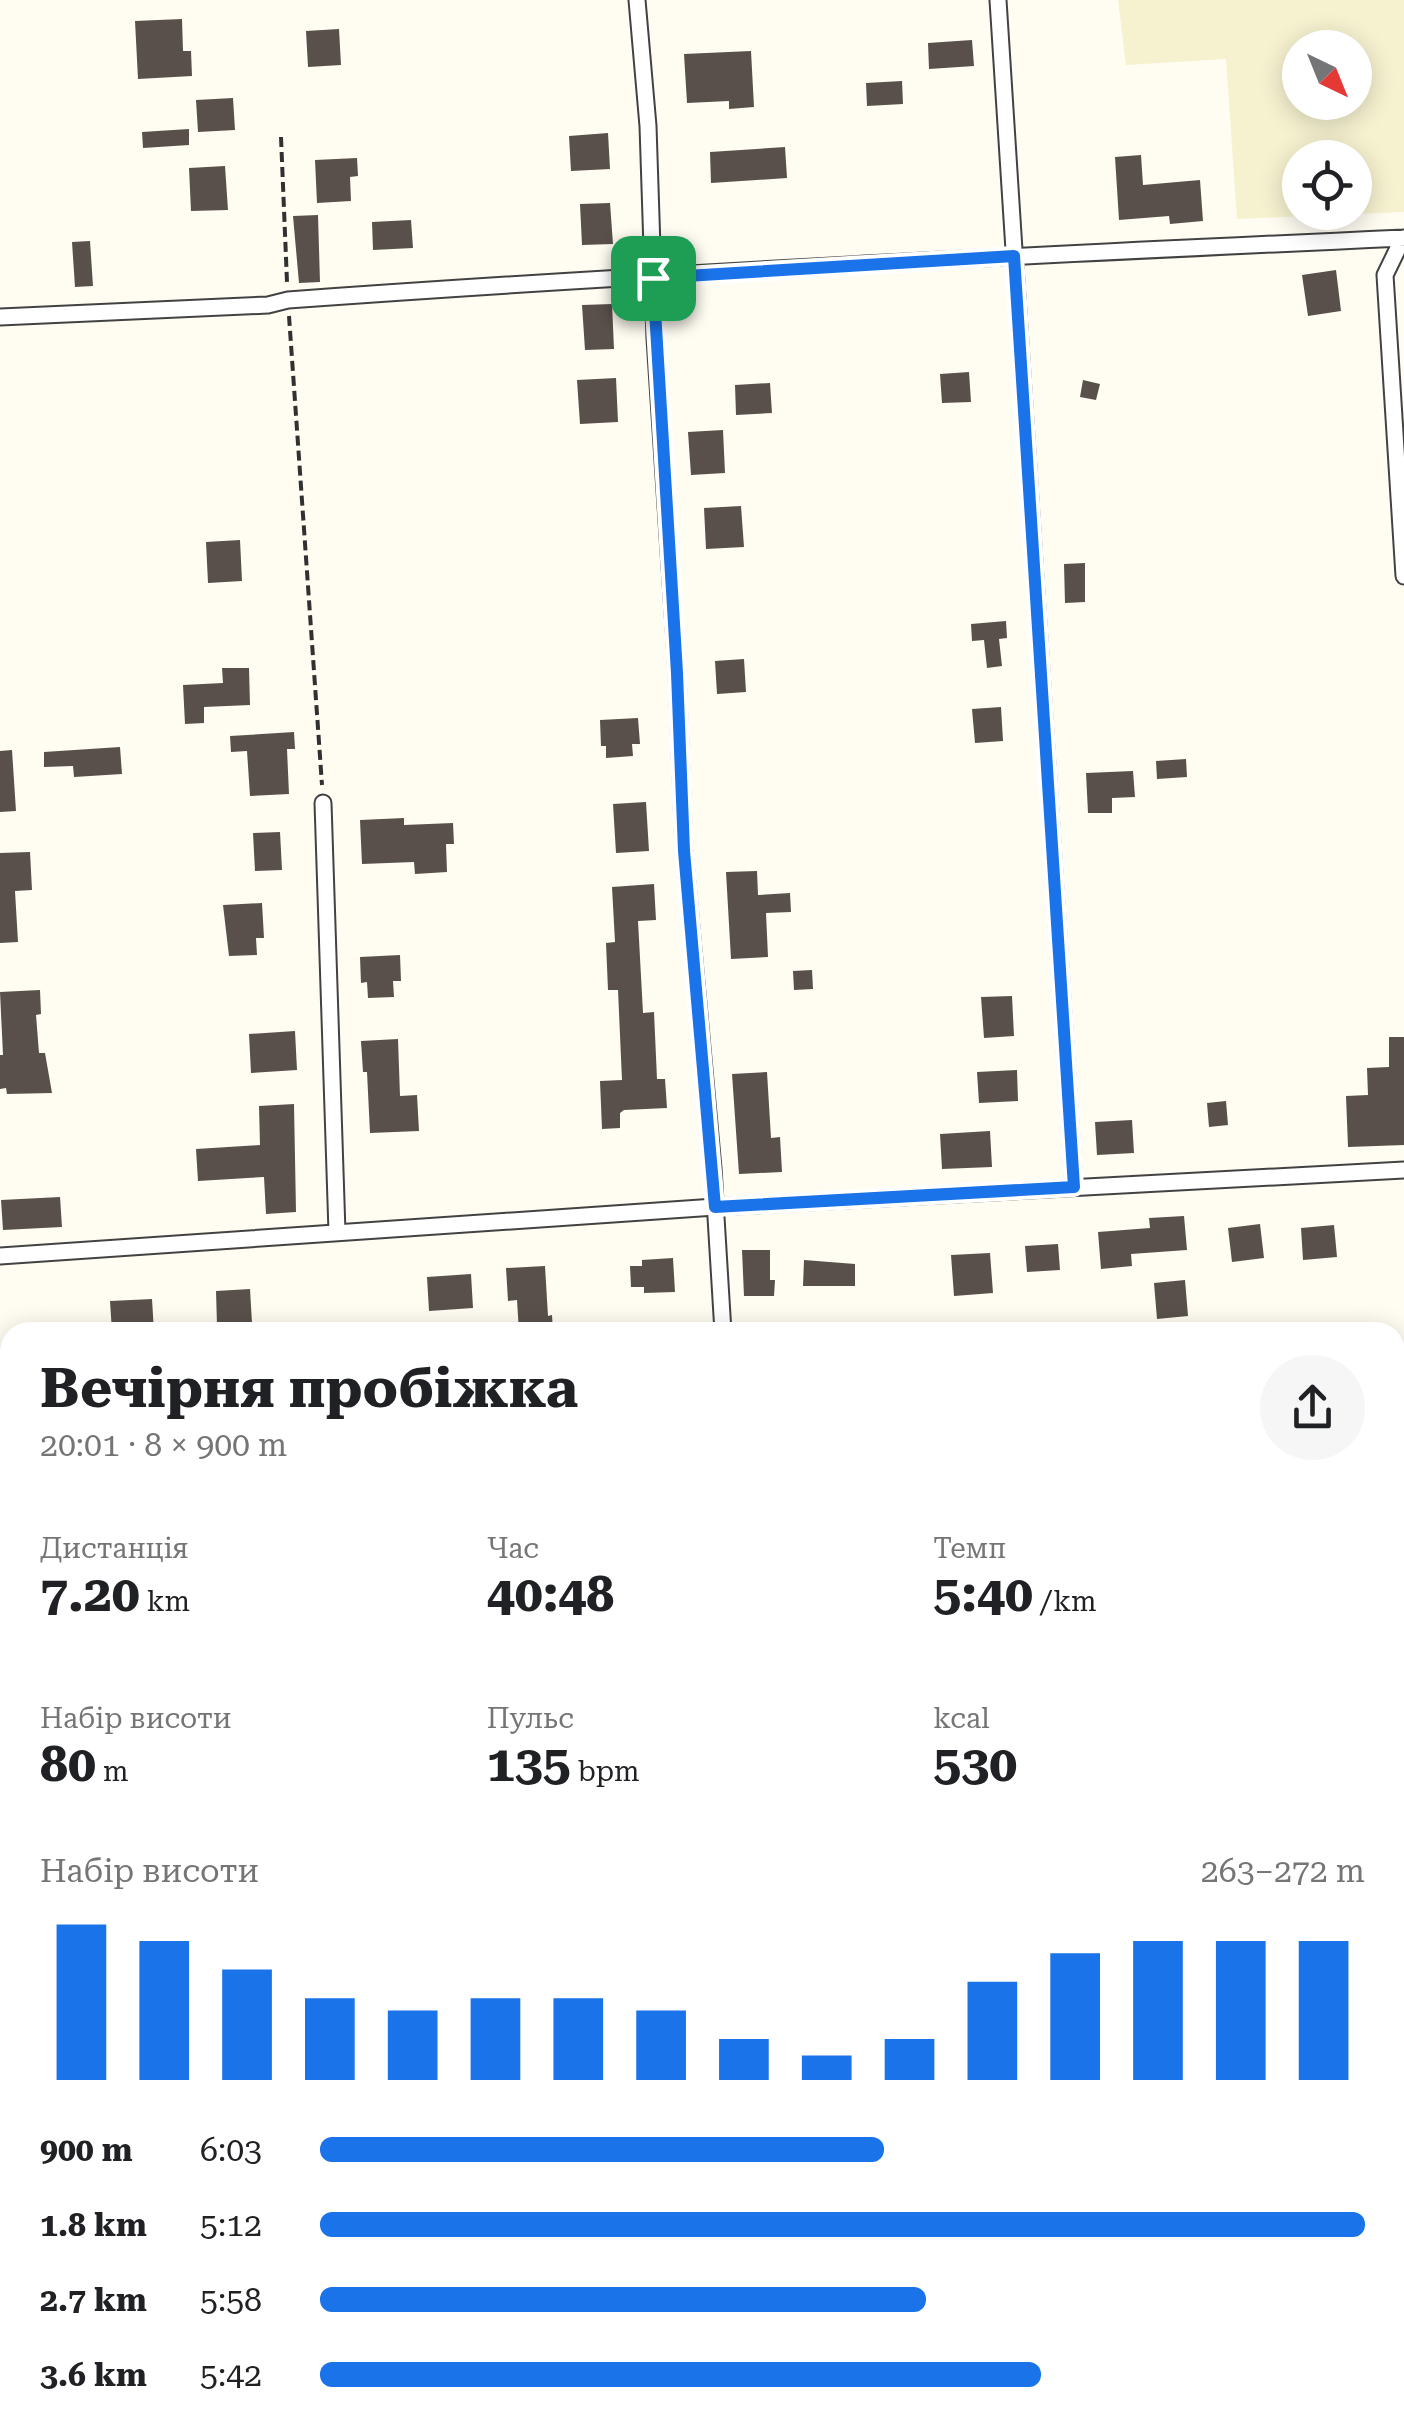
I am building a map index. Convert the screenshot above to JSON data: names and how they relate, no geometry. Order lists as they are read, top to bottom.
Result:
{
  "north": "bottom right",
  "page": {
    "heading": ["Вечірня пробіжка", "20:01 · 8 × 900 m"],
    "stats": [
      ["Дистанція", "7.20 km"],
      ["Час", "40:48"],
      ["Темп", "5:40 /km"],
      ["Набір висоти", "80 m"],
      ["Пульс", "135 bpm"],
      ["kcal", "530"]
    ],
    "chart": ["Набір висоти", "263–272 m"],
    "list": [
      {
        "name": "900 m",
        "note": "6:03"
      },
      {
        "name": "1.8 km",
        "note": "5:12"
      },
      {
        "name": "2.7 km",
        "note": "5:58"
      },
      {
        "name": "3.6 km",
        "note": "5:42"
      }
    ]
  }
}
